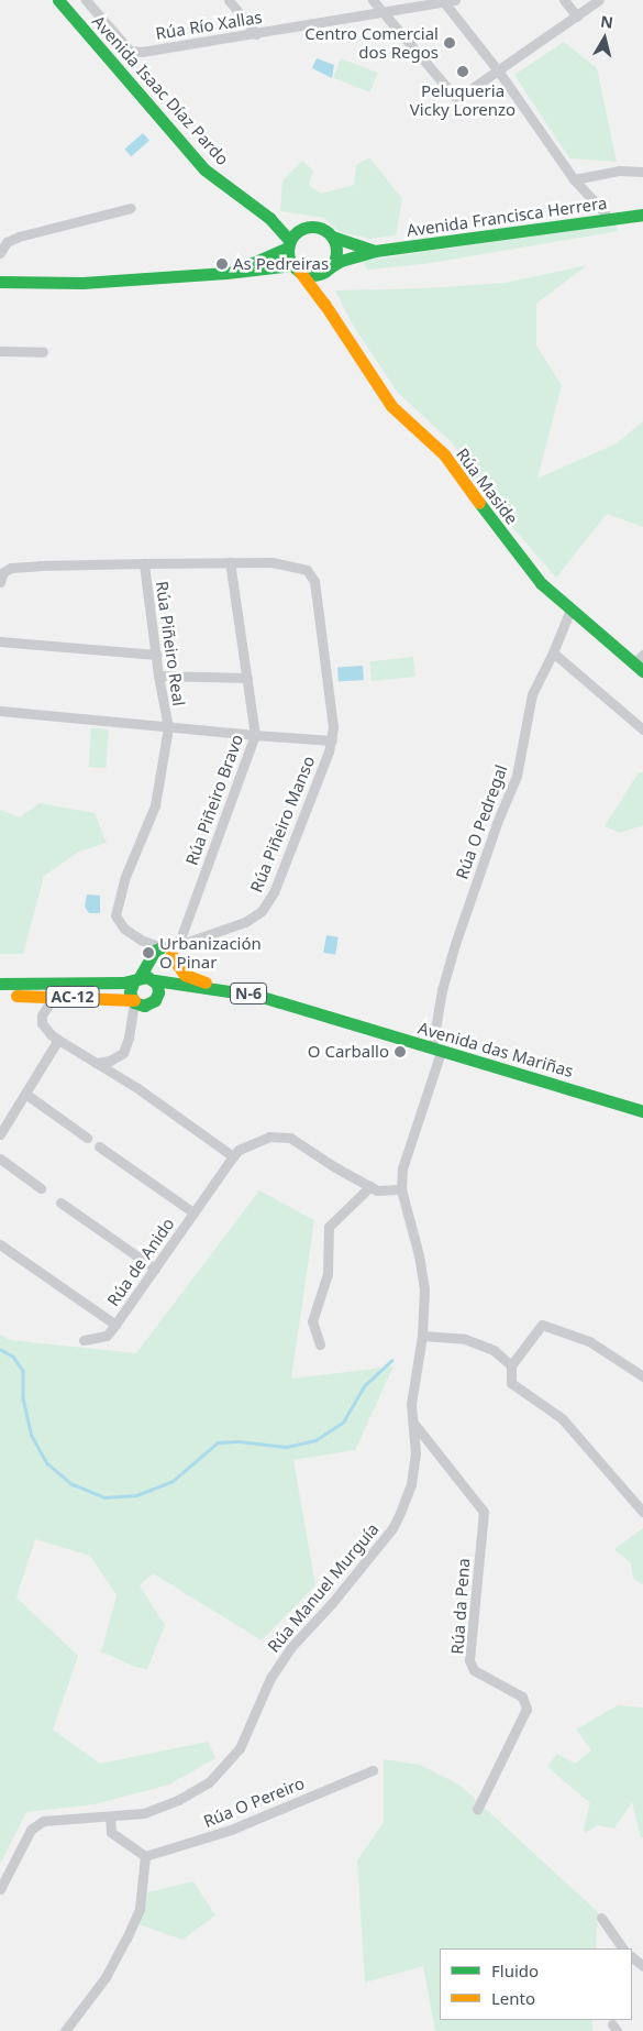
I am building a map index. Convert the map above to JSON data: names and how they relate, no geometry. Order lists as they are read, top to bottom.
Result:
{
  "streets": {
    "main road": [
      "Avenida Isaac Díaz Pardo",
      "Avenida Francisca Herrera",
      "Rúa Maside",
      "N-6",
      "AC-12",
      "Avenida das Mariñas"
    ],
    "street": [
      "Rúa Río Xallas",
      "Rúa Piñeiro Real",
      "Rúa Piñeiro Bravo",
      "Rúa O Pedregal",
      "Rúa Piñeiro Manso",
      "Rúa de Anido",
      "Rúa Manuel Murguía",
      "Rúa da Pena",
      "Rúa O Pereiro"
    ]
  },
  "crossings": [
    ["Avenida Isaac Díaz Pardo", "Avenida Francisca Herrera"],
    ["Avenida Isaac Díaz Pardo", "Rúa Maside"],
    ["Avenida Francisca Herrera", "Rúa Maside"],
    ["Rúa Maside", "Rúa O Pedregal"],
    ["Rúa Piñeiro Real", "Rúa Piñeiro Manso"],
    ["Rúa Piñeiro Bravo", "Rúa Piñeiro Manso"],
    ["Rúa O Pedregal", "Avenida das Mariñas"],
    ["Rúa O Pedregal", "Rúa Manuel Murguía"],
    ["AC-12", "Avenida das Mariñas"],
    ["Avenida das Mariñas", "Rúa Manuel Murguía"],
    ["Rúa de Anido", "Rúa Manuel Murguía"],
    ["Rúa Manuel Murguía", "Rúa da Pena"]
  ],
  "places": [
    "Centro Comercial dos Regos",
    "Peluqueria Vicky Lorenzo",
    "As Pedreiras",
    "Urbanización O Pinar",
    "O Carballo"
  ],
  "legend": ["Fluido", "Lento"],
  "north": "top"
}
